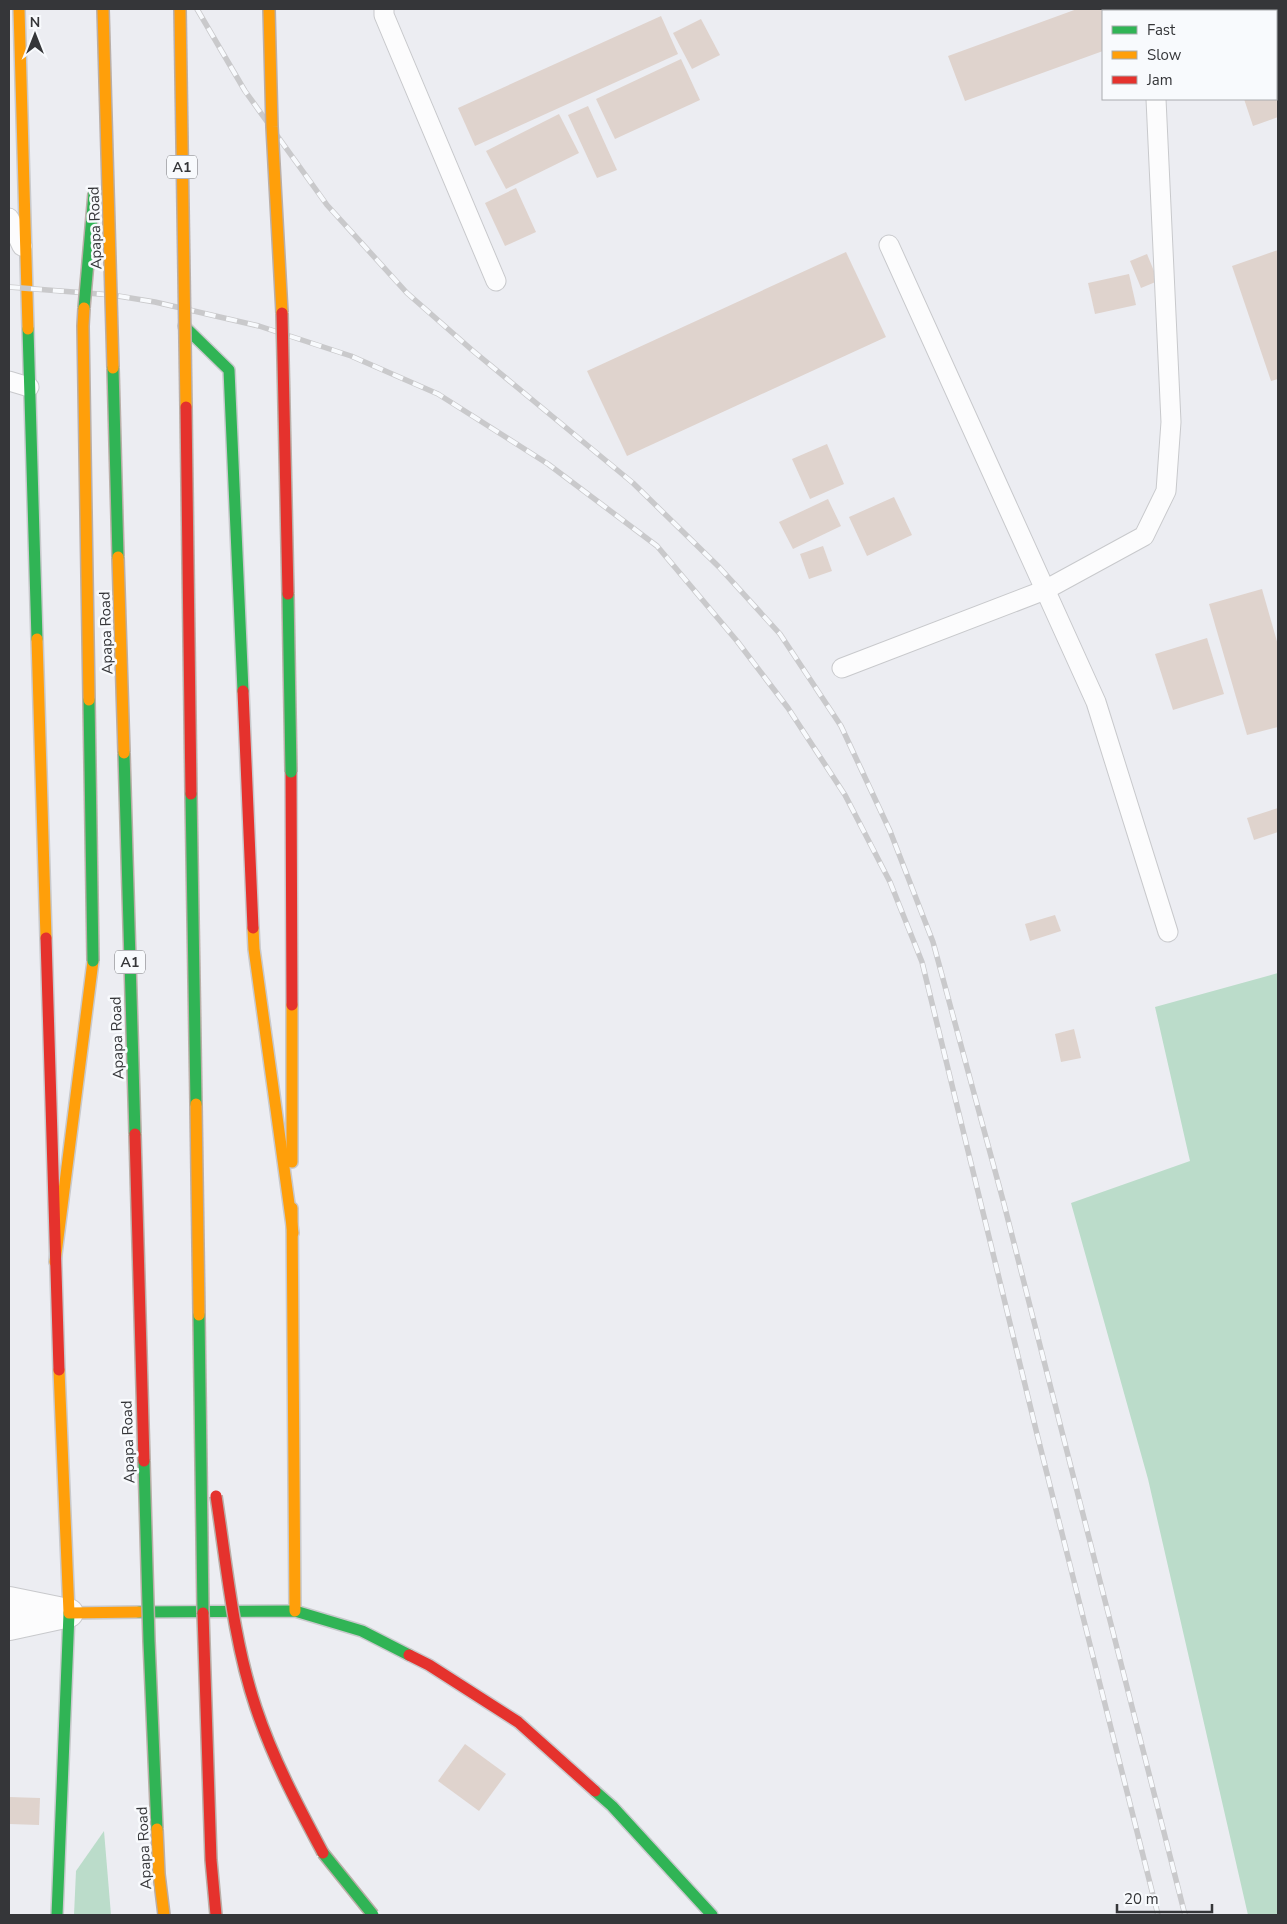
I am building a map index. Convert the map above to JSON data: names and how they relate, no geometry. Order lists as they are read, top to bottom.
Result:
{
  "streets": {
    "main road": ["A1", "Apapa Road"]
  },
  "legend": ["Fast", "Slow", "Jam"],
  "scale_bar": "20 m",
  "north": "top"
}
